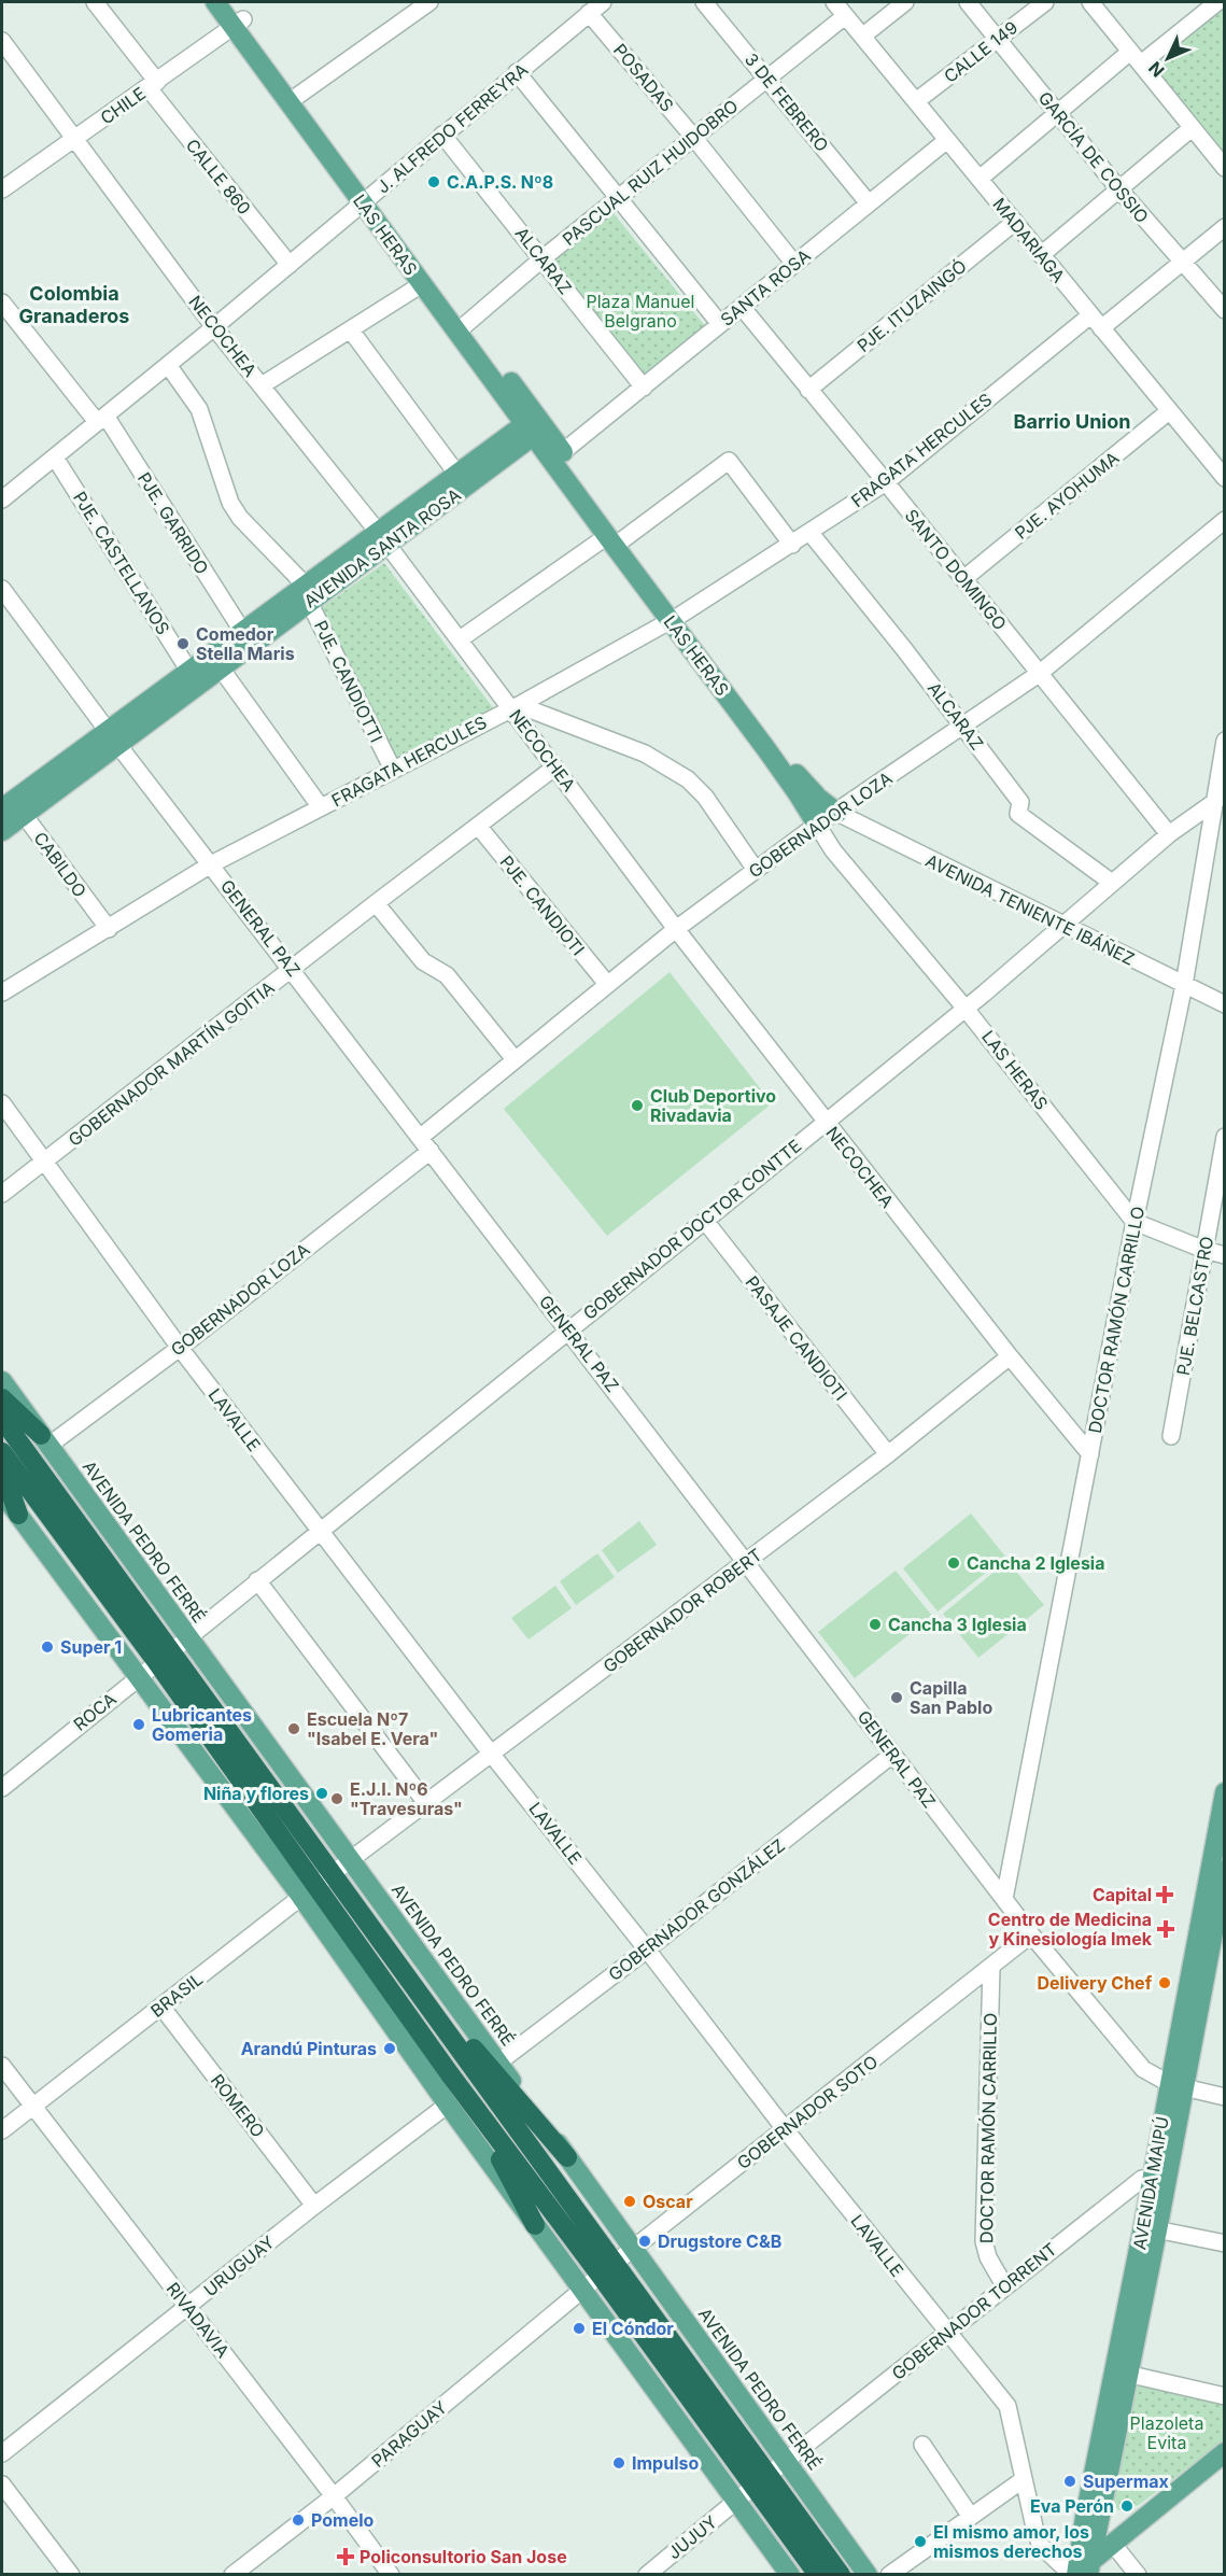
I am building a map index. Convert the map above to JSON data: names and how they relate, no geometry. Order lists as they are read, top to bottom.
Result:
{
  "streets": {
    "main road": [
      "LAS HERAS",
      "AVENIDA SANTA ROSA",
      "AVENIDA PEDRO FERRÉ",
      "AVENIDA MAIPÚ"
    ],
    "street": [
      "CALLE 149",
      "POSADAS",
      "3 DE FEBRERO",
      "CHILE",
      "J. ALFREDO FERREYRA",
      "GARCÍA DE COSSIO",
      "PASCUAL RUIZ HUIDOBRO",
      "CALLE 860",
      "MADARIAGA",
      "ALCARAZ",
      "SANTA ROSA",
      "PJE. ITUZAINGÓ",
      "NECOCHEA",
      "FRAGATA HERCULES",
      "PJE. AYOHUMA",
      "PJE. GARRIDO",
      "PJE. CASTELLANOS",
      "SANTO DOMINGO",
      "PJE. CANDIOTTI",
      "GOBERNADOR LOZA",
      "CABILDO",
      "PJE. CANDIOTI",
      "AVENIDA TENIENTE IBÁÑEZ",
      "GENERAL PAZ",
      "GOBERNADOR MARTÍN GOITIA",
      "GOBERNADOR DOCTOR CONTTE",
      "PJE. BELCASTRO",
      "DOCTOR RAMÓN CARRILLO",
      "PASAJE CANDIOTI",
      "LAVALLE",
      "GOBERNADOR ROBERT",
      "ROCA",
      "GOBERNADOR GONZÁLEZ",
      "BRASIL",
      "ROMERO",
      "GOBERNADOR SOTO",
      "URUGUAY",
      "GOBERNADOR TORRENT",
      "RIVADAVIA",
      "PARAGUAY",
      "JUJUY"
    ]
  },
  "crossings": [
    ["CALLE 149", "GARCÍA DE COSSIO"],
    ["CALLE 149", "MADARIAGA"],
    ["POSADAS", "J. ALFREDO FERREYRA"],
    ["POSADAS", "PASCUAL RUIZ HUIDOBRO"],
    ["POSADAS", "SANTA ROSA"],
    ["3 DE FEBRERO", "PASCUAL RUIZ HUIDOBRO"],
    ["3 DE FEBRERO", "SANTA ROSA"],
    ["CHILE", "CALLE 860"],
    ["CHILE", "LAS HERAS"],
    ["CHILE", "NECOCHEA"],
    ["J. ALFREDO FERREYRA", "CALLE 860"],
    ["J. ALFREDO FERREYRA", "LAS HERAS"],
    ["J. ALFREDO FERREYRA", "ALCARAZ"],
    ["J. ALFREDO FERREYRA", "NECOCHEA"],
    ["J. ALFREDO FERREYRA", "PJE. GARRIDO"],
    ["J. ALFREDO FERREYRA", "PJE. CASTELLANOS"],
    ["J. ALFREDO FERREYRA", "PJE. CANDIOTTI"],
    ["PASCUAL RUIZ HUIDOBRO", "LAS HERAS"],
    ["PASCUAL RUIZ HUIDOBRO", "MADARIAGA"],
    ["PASCUAL RUIZ HUIDOBRO", "ALCARAZ"],
    ["LAS HERAS", "SANTA ROSA"],
    ["LAS HERAS", "FRAGATA HERCULES"],
    ["LAS HERAS", "AVENIDA SANTA ROSA"],
    ["LAS HERAS", "GOBERNADOR LOZA"],
    ["LAS HERAS", "AVENIDA TENIENTE IBÁÑEZ"],
    ["LAS HERAS", "GOBERNADOR DOCTOR CONTTE"],
    ["LAS HERAS", "PJE. BELCASTRO"],
    ["LAS HERAS", "DOCTOR RAMÓN CARRILLO"],
    ["MADARIAGA", "SANTA ROSA"],
    ["MADARIAGA", "PJE. ITUZAINGÓ"],
    ["MADARIAGA", "FRAGATA HERCULES"],
    ["MADARIAGA", "PJE. AYOHUMA"],
    ["ALCARAZ", "SANTA ROSA"],
    ["ALCARAZ", "FRAGATA HERCULES"],
    ["ALCARAZ", "GOBERNADOR LOZA"],
    ["ALCARAZ", "GOBERNADOR DOCTOR CONTTE"],
    ["SANTA ROSA", "SANTO DOMINGO"],
    ["PJE. ITUZAINGÓ", "SANTO DOMINGO"],
    ["NECOCHEA", "FRAGATA HERCULES"],
    ["NECOCHEA", "AVENIDA SANTA ROSA"],
    ["NECOCHEA", "GOBERNADOR LOZA"],
    ["NECOCHEA", "GOBERNADOR MARTÍN GOITIA"],
    ["NECOCHEA", "GOBERNADOR DOCTOR CONTTE"],
    ["NECOCHEA", "DOCTOR RAMÓN CARRILLO"],
    ["NECOCHEA", "GOBERNADOR ROBERT"],
    ["FRAGATA HERCULES", "SANTO DOMINGO"],
    ["FRAGATA HERCULES", "PJE. CANDIOTTI"],
    ["FRAGATA HERCULES", "CABILDO"],
    ["FRAGATA HERCULES", "GENERAL PAZ"],
    ["PJE. AYOHUMA", "SANTO DOMINGO"],
    ["PJE. GARRIDO", "AVENIDA SANTA ROSA"],
    ["AVENIDA SANTA ROSA", "PJE. CASTELLANOS"],
    ["AVENIDA SANTA ROSA", "PJE. CANDIOTTI"],
    ["AVENIDA SANTA ROSA", "CABILDO"],
    ["AVENIDA SANTA ROSA", "GENERAL PAZ"],
    ["SANTO DOMINGO", "GOBERNADOR LOZA"],
    ["SANTO DOMINGO", "GOBERNADOR DOCTOR CONTTE"],
    ["GOBERNADOR LOZA", "PJE. CANDIOTI"],
    ["GOBERNADOR LOZA", "AVENIDA TENIENTE IBÁÑEZ"],
    ["GOBERNADOR LOZA", "GENERAL PAZ"],
    ["GOBERNADOR LOZA", "LAVALLE"],
    ["GOBERNADOR LOZA", "AVENIDA PEDRO FERRÉ"],
    ["PJE. CANDIOTI", "GOBERNADOR MARTÍN GOITIA"],
    ["AVENIDA TENIENTE IBÁÑEZ", "GOBERNADOR DOCTOR CONTTE"],
    ["AVENIDA TENIENTE IBÁÑEZ", "DOCTOR RAMÓN CARRILLO"],
    ["GENERAL PAZ", "GOBERNADOR MARTÍN GOITIA"],
    ["GENERAL PAZ", "GOBERNADOR DOCTOR CONTTE"],
    ["GENERAL PAZ", "DOCTOR RAMÓN CARRILLO"],
    ["GENERAL PAZ", "GOBERNADOR ROBERT"],
    ["GENERAL PAZ", "GOBERNADOR GONZÁLEZ"],
    ["GENERAL PAZ", "GOBERNADOR SOTO"],
    ["GENERAL PAZ", "AVENIDA MAIPÚ"],
    ["GOBERNADOR MARTÍN GOITIA", "LAVALLE"],
    ["GOBERNADOR DOCTOR CONTTE", "DOCTOR RAMÓN CARRILLO"],
    ["GOBERNADOR DOCTOR CONTTE", "PASAJE CANDIOTI"],
    ["GOBERNADOR DOCTOR CONTTE", "LAVALLE"],
    ["GOBERNADOR DOCTOR CONTTE", "AVENIDA PEDRO FERRÉ"],
    ["GOBERNADOR DOCTOR CONTTE", "ROCA"],
    ["DOCTOR RAMÓN CARRILLO", "GOBERNADOR SOTO"],
    ["DOCTOR RAMÓN CARRILLO", "GOBERNADOR TORRENT"],
    ["PASAJE CANDIOTI", "GOBERNADOR ROBERT"],
    ["LAVALLE", "GOBERNADOR ROBERT"],
    ["LAVALLE", "GOBERNADOR GONZÁLEZ"],
    ["LAVALLE", "GOBERNADOR SOTO"],
    ["LAVALLE", "AVENIDA MAIPÚ"],
    ["LAVALLE", "GOBERNADOR TORRENT"],
    ["AVENIDA PEDRO FERRÉ", "GOBERNADOR ROBERT"],
    ["AVENIDA PEDRO FERRÉ", "ROCA"],
    ["AVENIDA PEDRO FERRÉ", "GOBERNADOR GONZÁLEZ"],
    ["AVENIDA PEDRO FERRÉ", "BRASIL"],
    ["AVENIDA PEDRO FERRÉ", "GOBERNADOR SOTO"],
    ["AVENIDA PEDRO FERRÉ", "GOBERNADOR TORRENT"],
    ["GOBERNADOR ROBERT", "BRASIL"],
    ["BRASIL", "ROMERO"],
    ["BRASIL", "RIVADAVIA"],
    ["ROMERO", "URUGUAY"],
    ["GOBERNADOR SOTO", "PARAGUAY"],
    ["AVENIDA MAIPÚ", "GOBERNADOR TORRENT"],
    ["URUGUAY", "RIVADAVIA"],
    ["GOBERNADOR TORRENT", "JUJUY"],
    ["RIVADAVIA", "PARAGUAY"]
  ],
  "districts": ["Colombia Granaderos", "Barrio Union"],
  "parks": ["Plaza Manuel Belgrano", "Plazoleta Evita"],
  "places": {
    "other": [
      "C.A.P.S. Nº8",
      "Comedor Stella Maris",
      "Club Deportivo Rivadavia",
      "Cancha 2 Iglesia",
      "Cancha 3 Iglesia",
      "Super 1",
      "Capilla San Pablo",
      "Lubricantes Gomeria",
      "Escuela Nº7 \"Isabel E. Vera\"",
      "Niña y flores",
      "E.J.I. Nº6 \"Travesuras\"",
      "Delivery Chef",
      "Arandú Pinturas",
      "Oscar",
      "Drugstore C&B",
      "El Cóndor",
      "Impulso",
      "Supermax",
      "Eva Perón",
      "Pomelo",
      "El mismo amor, los mismos derechos"
    ],
    "health": ["Capital", "Centro de Medicina y Kinesiología Imek", "Policonsultorio San Jose"]
  },
  "north": "bottom left"
}
